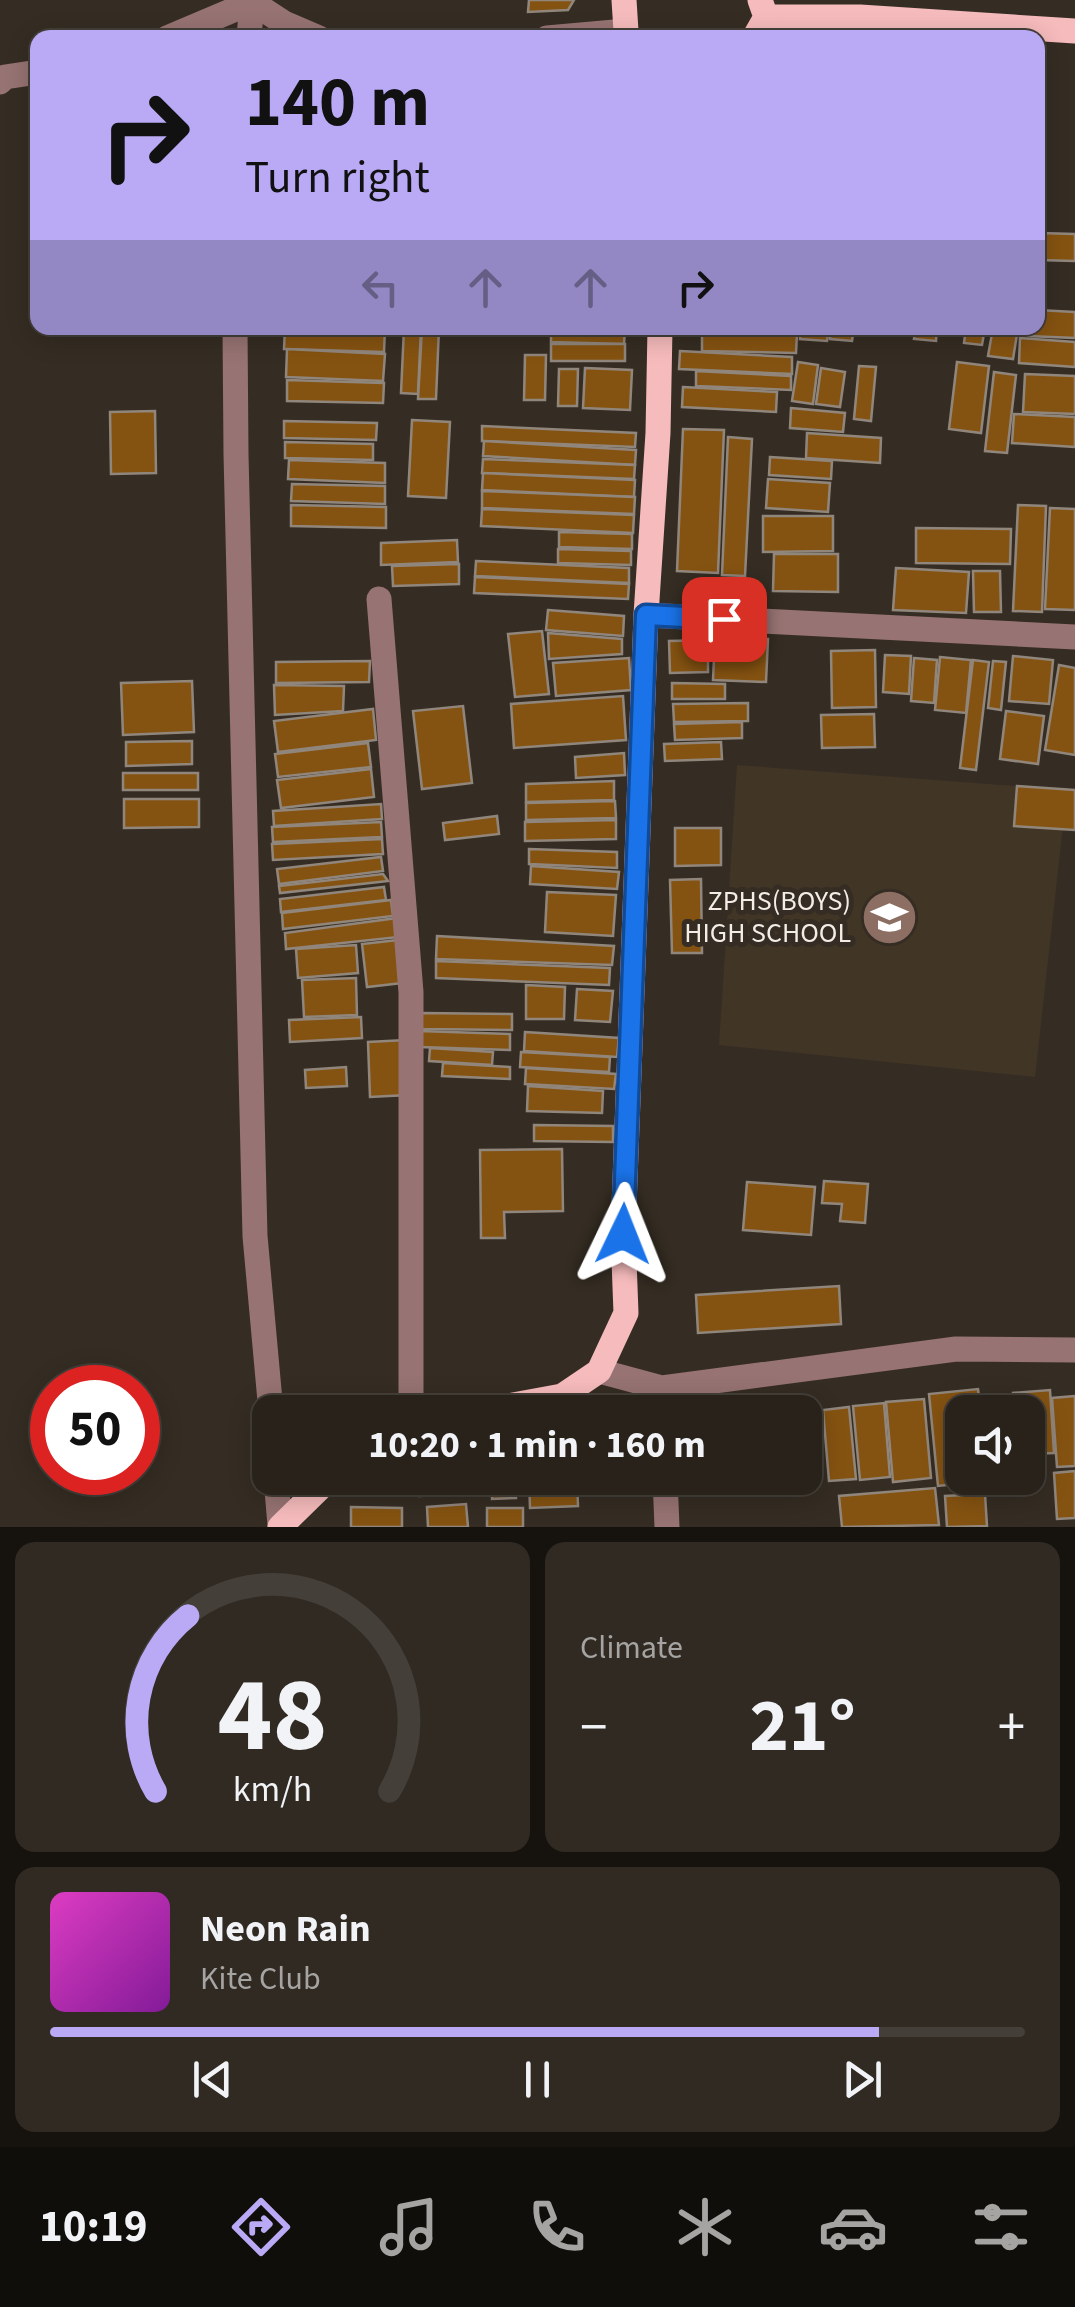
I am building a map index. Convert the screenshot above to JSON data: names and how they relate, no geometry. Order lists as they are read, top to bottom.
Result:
{
  "places": {
    "school or university": ["ZPHS(BOYS) HIGH SCHOOL"]
  },
  "page": {
    "turn": ["140 m", "Turn right"],
    "limit": "50",
    "trip": "10:20 · 1 min · 160 m",
    "tile": "Climate",
    "heat": ["−", "21°", "+"],
    "song": ["Neon Rain", "Kite Club"],
    "tabs": "10:19",
    "gauge": ["48", "km/h"]
  }
}
